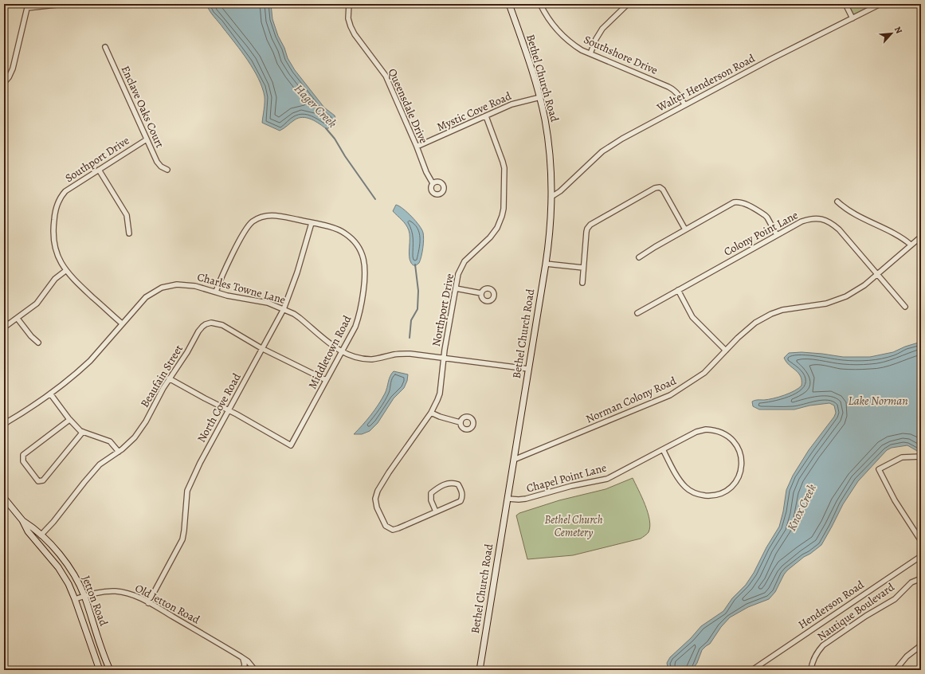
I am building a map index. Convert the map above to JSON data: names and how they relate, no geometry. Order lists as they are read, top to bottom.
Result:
{
  "streets": {
    "street": [
      "Southshore Drive",
      "Bethel Church Road",
      "Walter Henderson Road",
      "Queensdale Drive",
      "Enclave Oaks Court",
      "Mystic Cove Road",
      "Southport Drive",
      "Colony Point Lane",
      "Charles Towne Lane",
      "Northport Drive",
      "Middletown Road",
      "Beaufain Street",
      "Norman Colony Road",
      "North Cove Road",
      "Chapel Point Lane",
      "Jetton Road",
      "Old Jetton Road",
      "Henderson Road",
      "Nautique Boulevard"
    ]
  },
  "crossings": [
    ["Southshore Drive", "Walter Henderson Road"],
    ["Bethel Church Road", "Walter Henderson Road"],
    ["Bethel Church Road", "Mystic Cove Road"],
    ["Bethel Church Road", "Charles Towne Lane"],
    ["Bethel Church Road", "Norman Colony Road"],
    ["Bethel Church Road", "Chapel Point Lane"],
    ["Queensdale Drive", "Mystic Cove Road"],
    ["Enclave Oaks Court", "Southport Drive"],
    ["Mystic Cove Road", "Northport Drive"],
    ["Southport Drive", "Charles Towne Lane"],
    ["Colony Point Lane", "Norman Colony Road"],
    ["Charles Towne Lane", "Northport Drive"],
    ["Charles Towne Lane", "Middletown Road"],
    ["Charles Towne Lane", "North Cove Road"],
    ["Middletown Road", "Beaufain Street"],
    ["Middletown Road", "North Cove Road"],
    ["Beaufain Street", "North Cove Road"],
    ["Beaufain Street", "Jetton Road"],
    ["North Cove Road", "Old Jetton Road"],
    ["Jetton Road", "Old Jetton Road"]
  ],
  "water": ["Hager Creek", "Lake Norman", "Knox Creek"],
  "parks": ["Bethel Church Cemetery"],
  "north": "top right"
}
